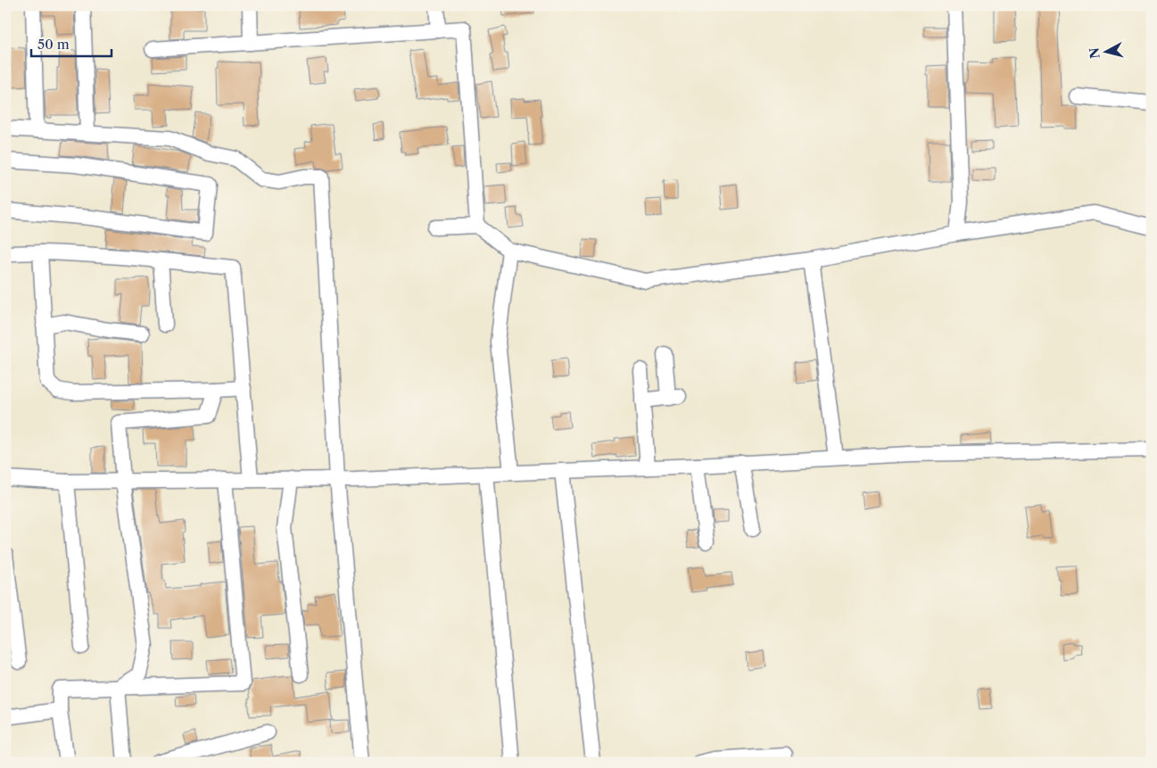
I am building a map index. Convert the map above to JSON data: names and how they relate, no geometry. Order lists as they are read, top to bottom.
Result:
{
  "scale_bar": "50 m",
  "north": "left"
}
